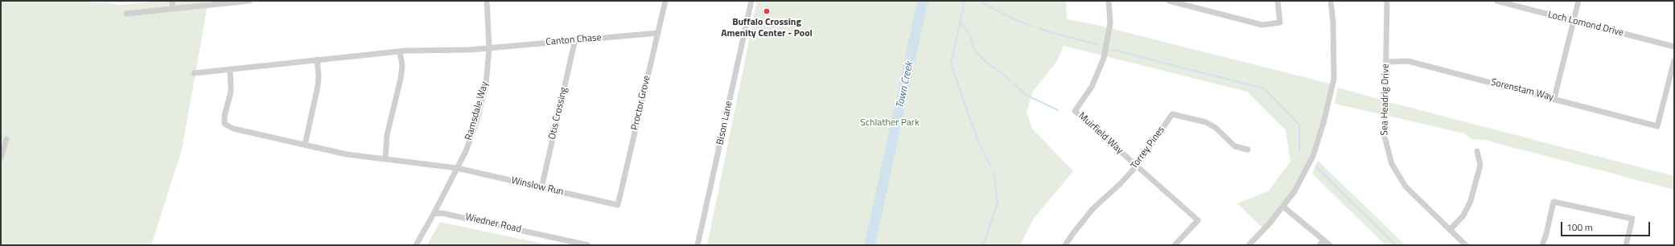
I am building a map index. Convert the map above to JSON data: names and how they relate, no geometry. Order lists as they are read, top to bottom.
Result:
{
  "streets": {
    "street": [
      "Loch Lomond Drive",
      "Canton Chase",
      "Sorenstam Way",
      "Sea Headrig Drive",
      "Proctor Grove",
      "Ramsdale Way",
      "Otis Crossing",
      "Bison Lane",
      "Muirfield Way",
      "Torrey Pines",
      "Winslow Run",
      "Wiedner Road"
    ]
  },
  "crossings": [
    ["Canton Chase", "Proctor Grove"],
    ["Canton Chase", "Ramsdale Way"],
    ["Canton Chase", "Otis Crossing"],
    ["Canton Chase", "Winslow Run"],
    ["Sorenstam Way", "Sea Headrig Drive"],
    ["Proctor Grove", "Winslow Run"],
    ["Ramsdale Way", "Winslow Run"],
    ["Ramsdale Way", "Wiedner Road"],
    ["Otis Crossing", "Winslow Run"],
    ["Muirfield Way", "Torrey Pines"]
  ],
  "water": ["Town Creek"],
  "parks": ["Schlather Park"],
  "places": ["Buffalo Crossing Amenity Center - Pool"],
  "scale_bar": "100 m"
}
